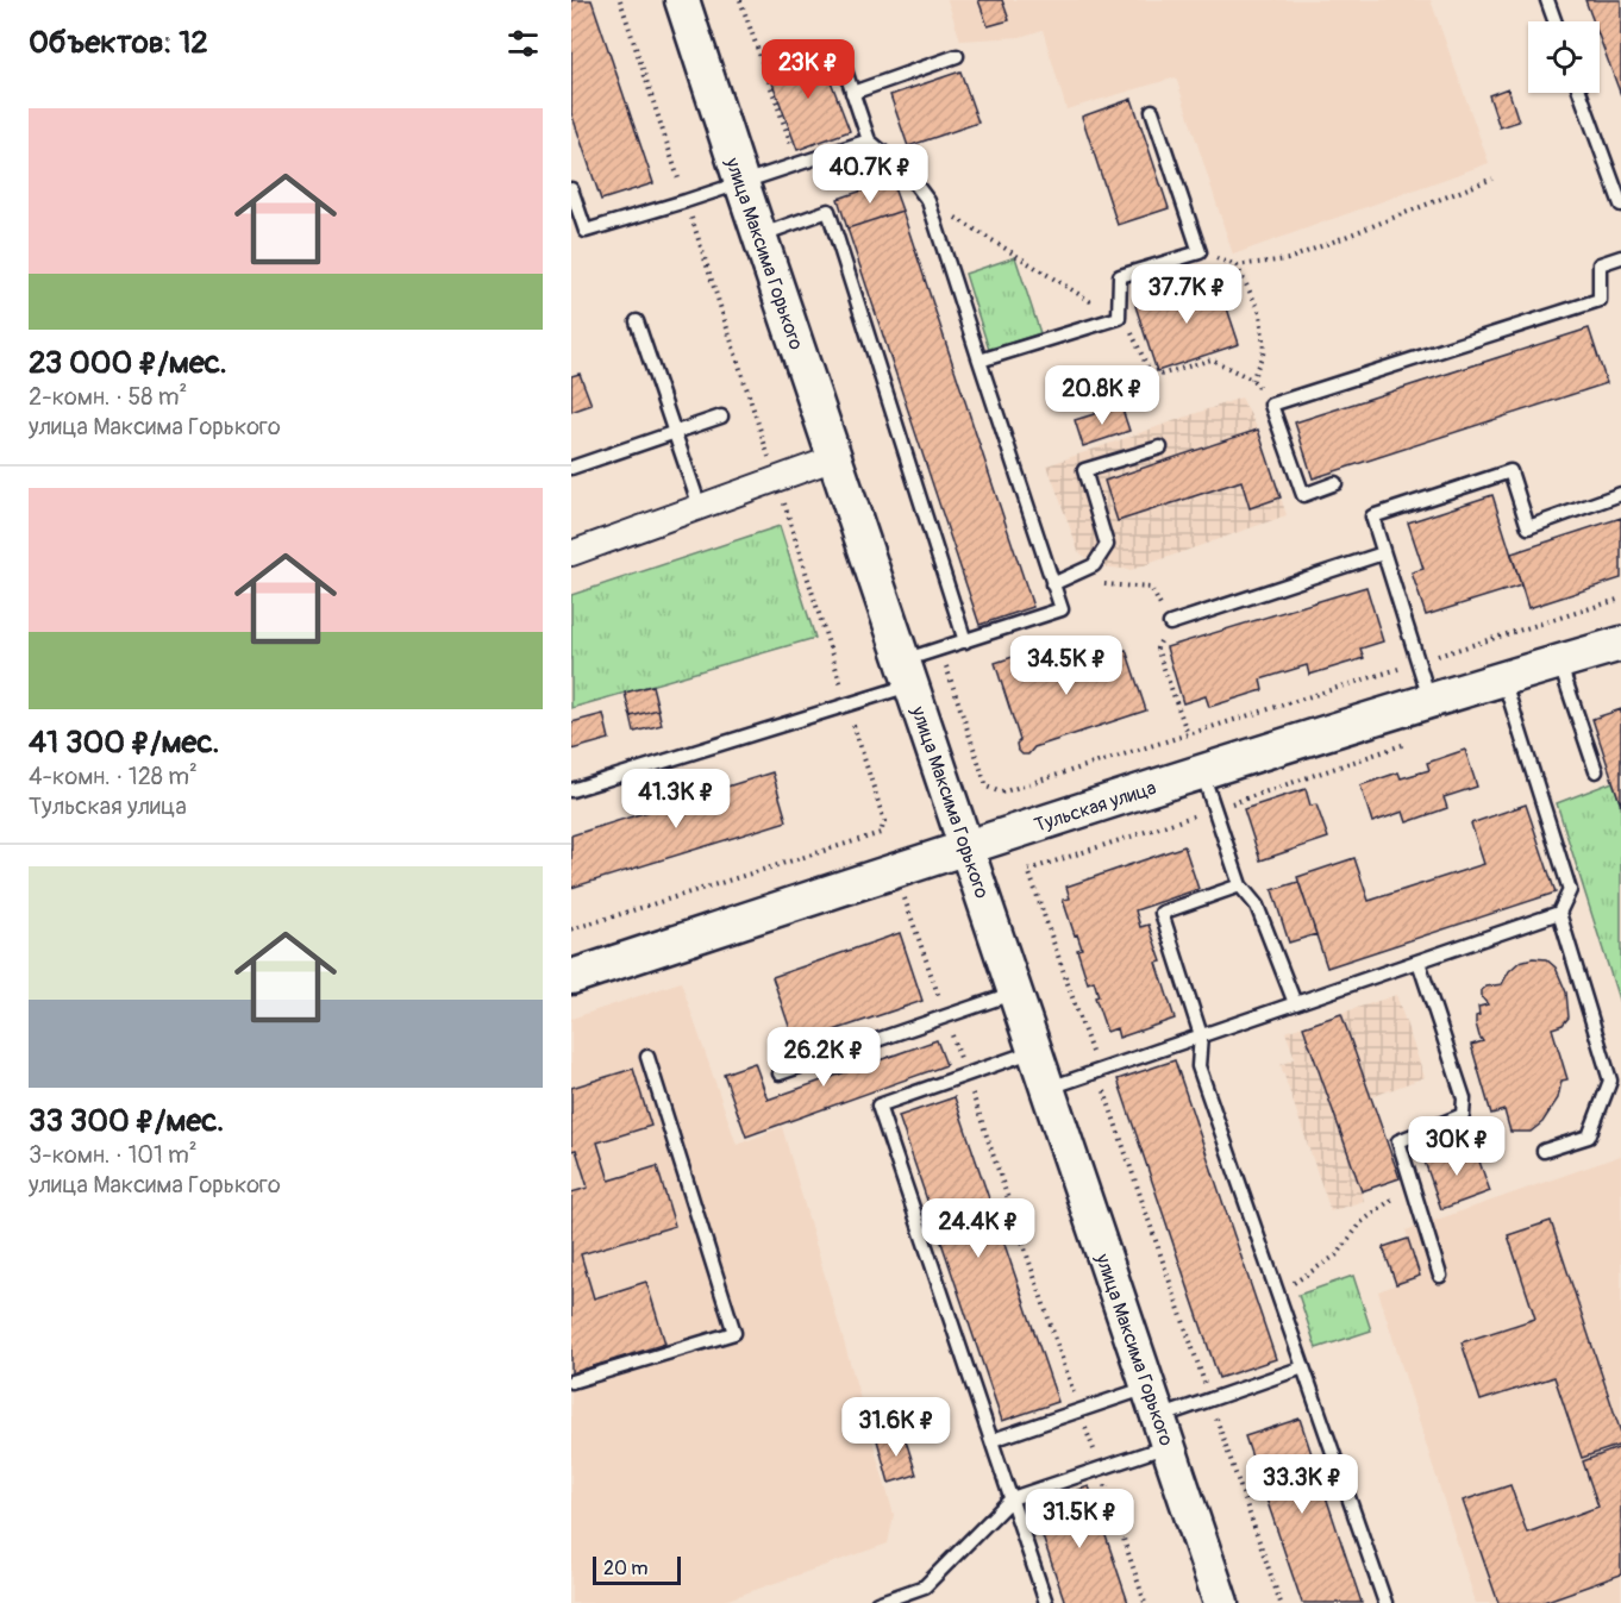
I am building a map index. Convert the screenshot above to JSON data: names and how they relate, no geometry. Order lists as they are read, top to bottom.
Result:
{
  "streets": {
    "street": ["улица Максима Горького", "Тульская улица"]
  },
  "crossings": [
    ["улица Максима Горького", "Тульская улица"]
  ],
  "scale_bar": "20 m",
  "page": {
    "heading": "Объектов: 12",
    "price": [
      "23K ₽",
      "40.7K ₽",
      "37.7K ₽",
      "20.8K ₽",
      "34.5K ₽",
      "41.3K ₽",
      "26.2K ₽",
      "30K ₽",
      "24.4K ₽",
      "31.6K ₽",
      "33.3K ₽",
      "31.5K ₽"
    ],
    "list": [
      {
        "name": "23 000 ₽/мес.",
        "note": "2-комн. · 58 m² · улица Максима Горького"
      },
      {
        "name": "41 300 ₽/мес.",
        "note": "4-комн. · 128 m² · Тульская улица"
      },
      {
        "name": "33 300 ₽/мес.",
        "note": "3-комн. · 101 m² · улица Максима Горького"
      }
    ],
    "scale": "20 m"
  }
}
